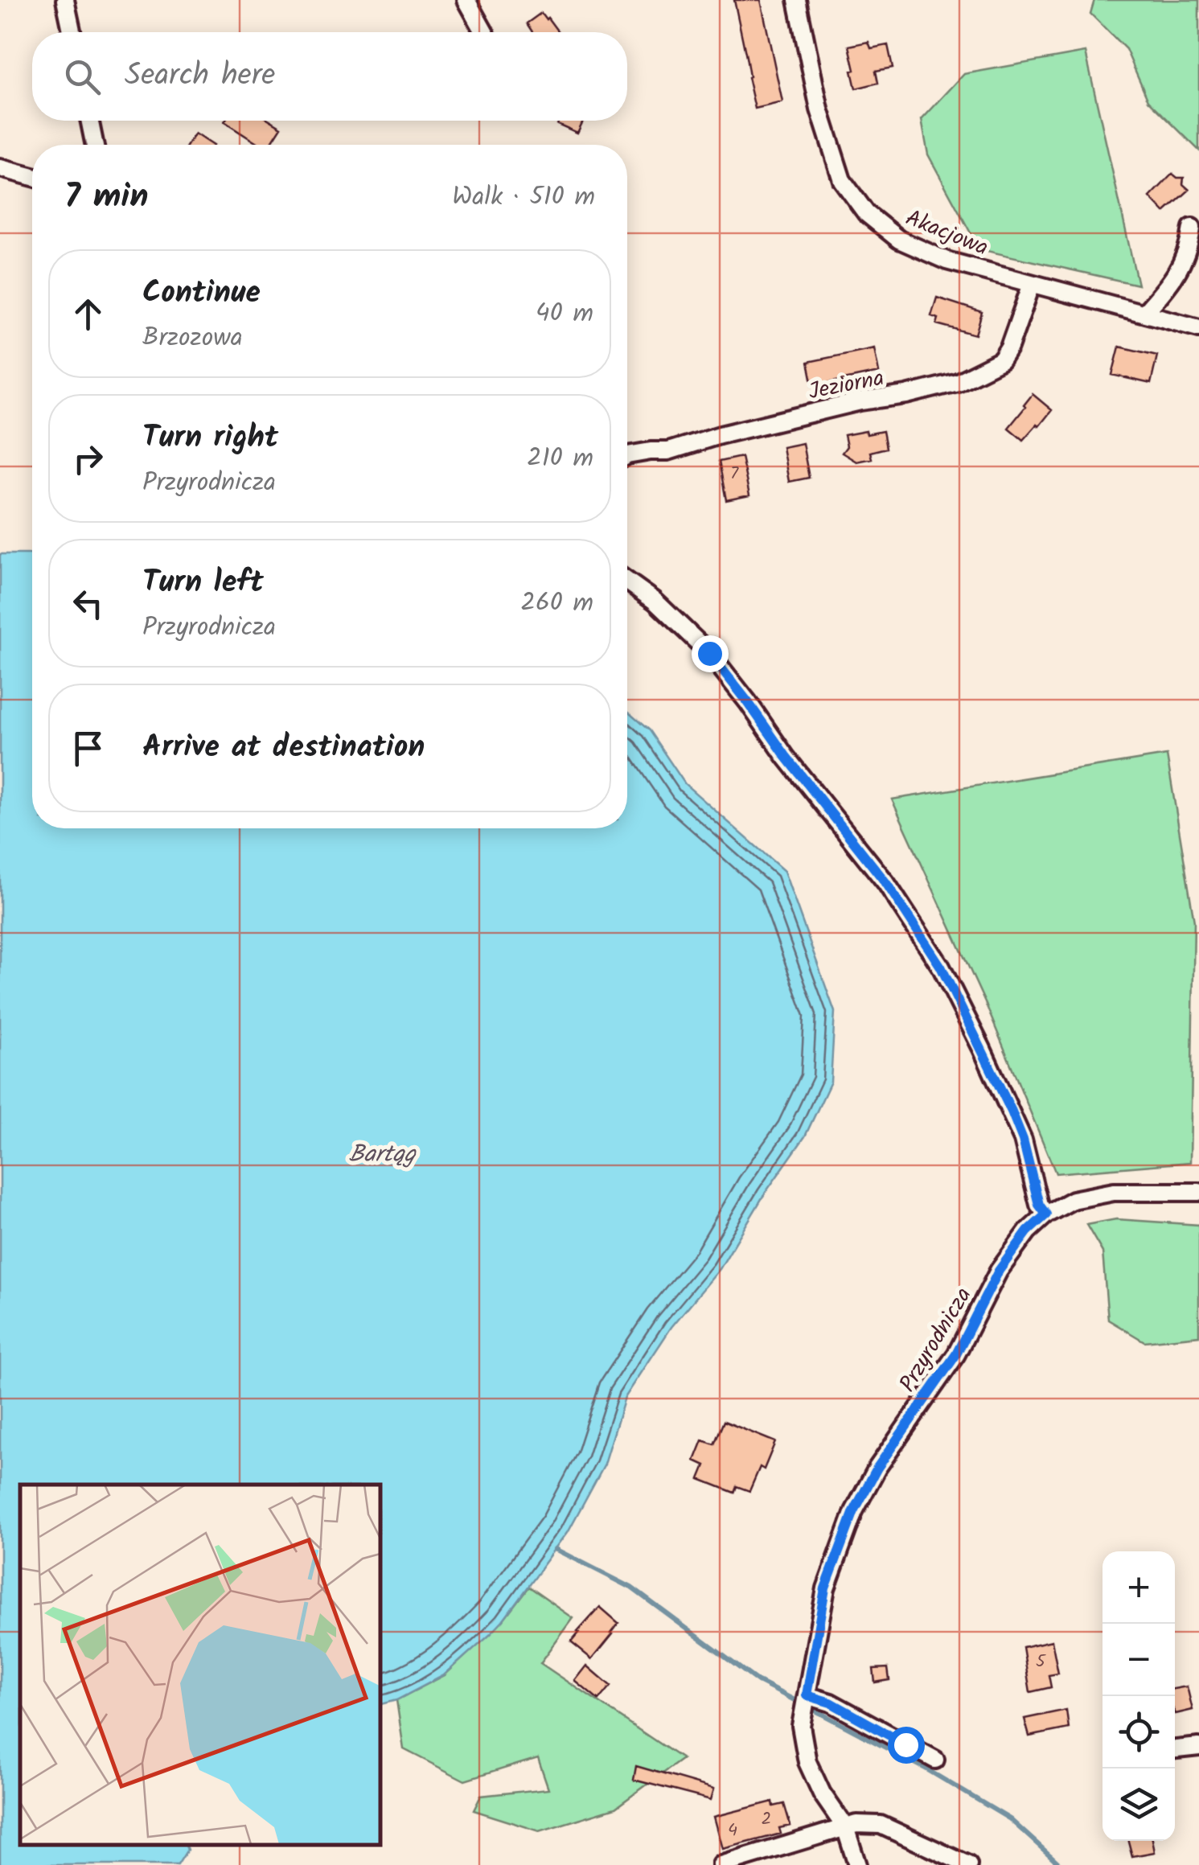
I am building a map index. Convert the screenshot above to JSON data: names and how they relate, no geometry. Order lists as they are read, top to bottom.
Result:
{
  "streets": {
    "street": ["Akacjowa", "Jeziorna", "Przyrodnicza"]
  },
  "crossings": [
    ["Akacjowa", "Jeziorna"]
  ],
  "water": ["Bartąg"],
  "house_numbers": [
    "7",
    "5",
    "2",
    "4"
  ],
  "page": {
    "search": "Search here",
    "heading": ["7 min", "Walk · 510 m"],
    "list": [
      ["Continue", "Brzozowa", "40 m"],
      ["Turn right", "Przyrodnicza", "210 m"],
      ["Turn left", "Przyrodnicza", "260 m"],
      "Arrive at destination"
    ],
    "map_buttons": ["+", "−"]
  }
}
